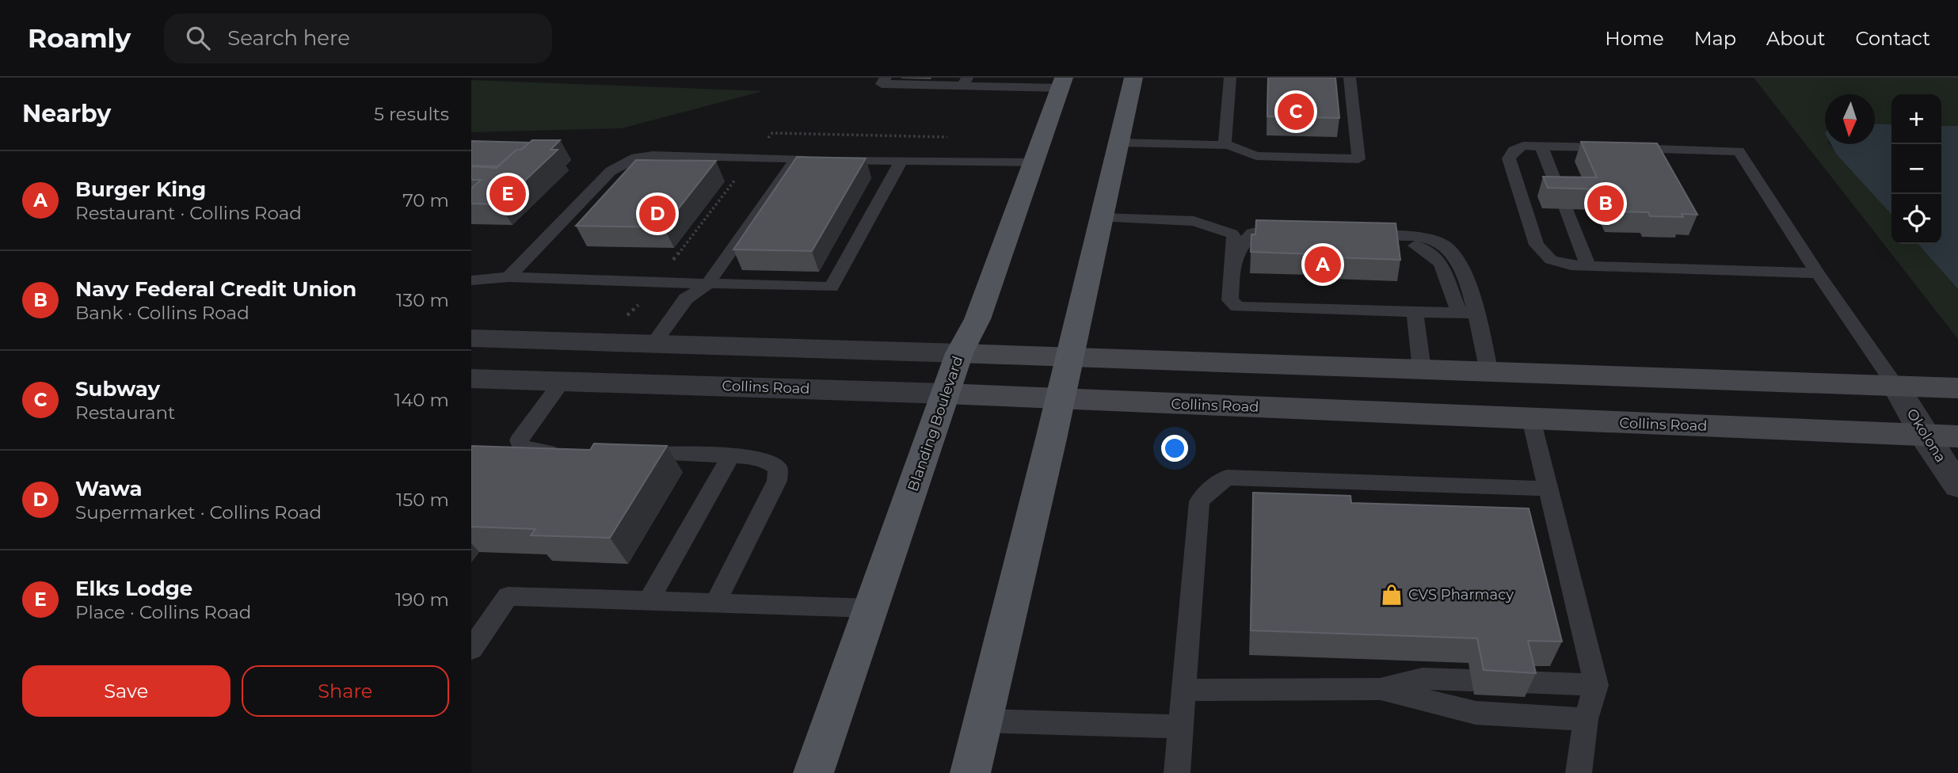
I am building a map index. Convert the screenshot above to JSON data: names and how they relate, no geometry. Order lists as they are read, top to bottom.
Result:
{
  "streets": {
    "main road": ["Collins Road", "Blanding Boulevard"],
    "street": ["Okolona"]
  },
  "crossings": [
    ["Collins Road", "Blanding Boulevard"],
    ["Collins Road", "Okolona"]
  ],
  "places": {
    "shop": ["CVS Pharmacy"]
  },
  "north": "bottom",
  "page": {
    "header": "Roamly",
    "search": "Search here",
    "nav": [
      "Home",
      "Map",
      "About",
      "Contact"
    ],
    "heading": ["Nearby", "5 results"],
    "pins": [
      "C",
      "E",
      "B",
      "D",
      "A"
    ],
    "map_buttons": ["+", "−"],
    "list": [
      {
        "mark": "A",
        "name": "Burger King",
        "note": "Restaurant · Collins Road",
        "value": "70 m"
      },
      {
        "mark": "B",
        "name": "Navy Federal Credit Union",
        "note": "Bank · Collins Road",
        "value": "130 m"
      },
      {
        "mark": "C",
        "name": "Subway",
        "note": "Restaurant",
        "value": "140 m"
      },
      {
        "mark": "D",
        "name": "Wawa",
        "note": "Supermarket · Collins Road",
        "value": "150 m"
      },
      {
        "mark": "E",
        "name": "Elks Lodge",
        "note": "Place · Collins Road",
        "value": "190 m"
      }
    ],
    "buttons": ["Save", "Share"]
  }
}
